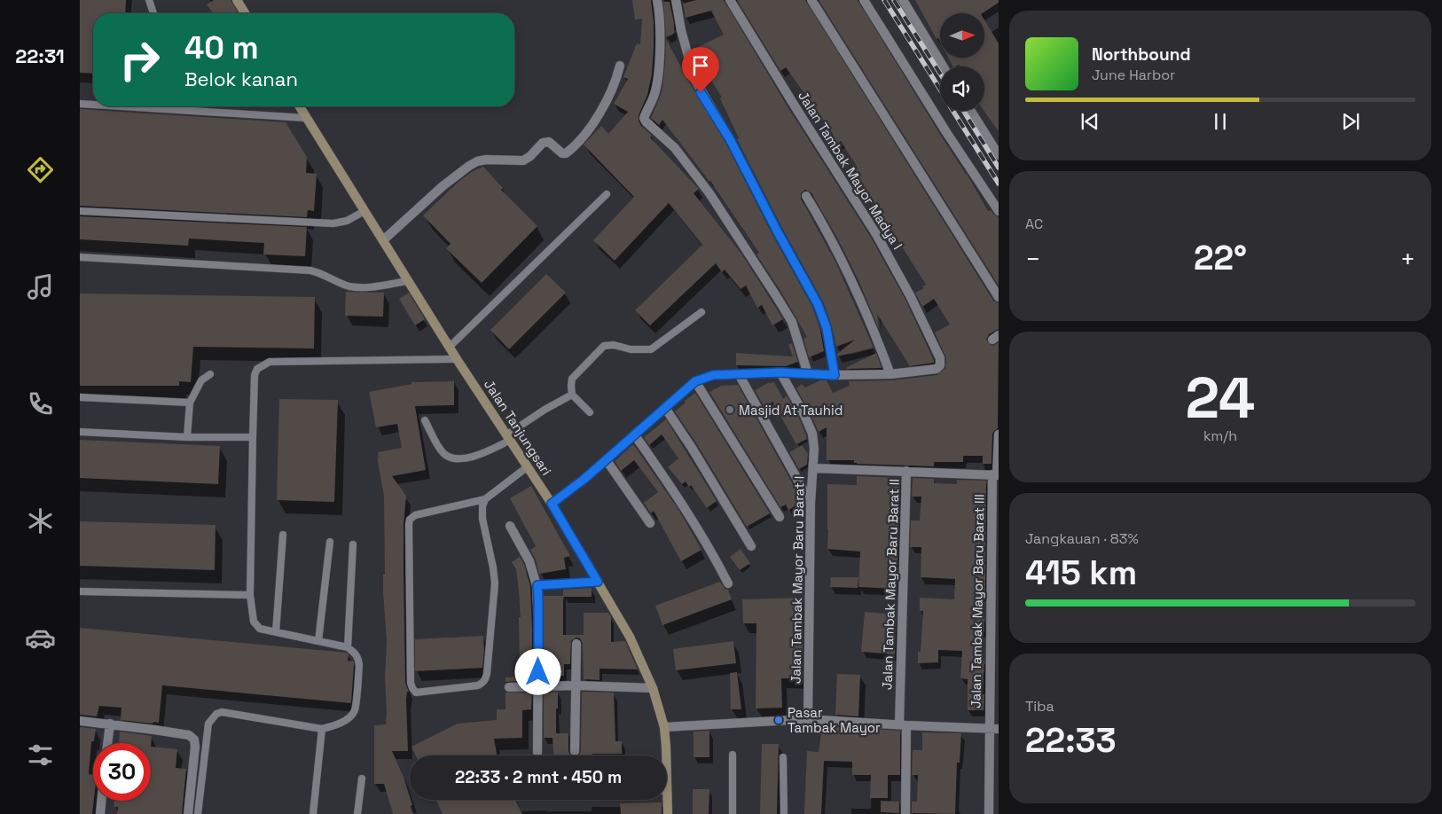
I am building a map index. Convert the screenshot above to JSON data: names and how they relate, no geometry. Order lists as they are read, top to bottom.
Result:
{
  "streets": {
    "main road": ["Jalan Tanjungsari"],
    "street": [
      "Jalan Tambak Mayor Madya I",
      "Jalan Tambak Mayor Baru Barat I",
      "Jalan Tambak Mayor Baru Barat II",
      "Jalan Tambak Mayor Baru Barat III"
    ]
  },
  "places": ["Masjid At Tauhid", "Pasar Tambak Mayor"],
  "north": "right",
  "page": {
    "tabs": "22:31",
    "turn": ["40 m", "Belok kanan"],
    "song": ["Northbound", "June Harbor"],
    "tile": [
      "AC",
      ["24", "km/h"],
      ["Jangkauan · 83%", "415 km"],
      ["Tiba", "22:33"]
    ],
    "heat": ["−", "22°", "+"],
    "limit": "30",
    "trip": "22:33 · 2 mnt · 450 m"
  }
}
